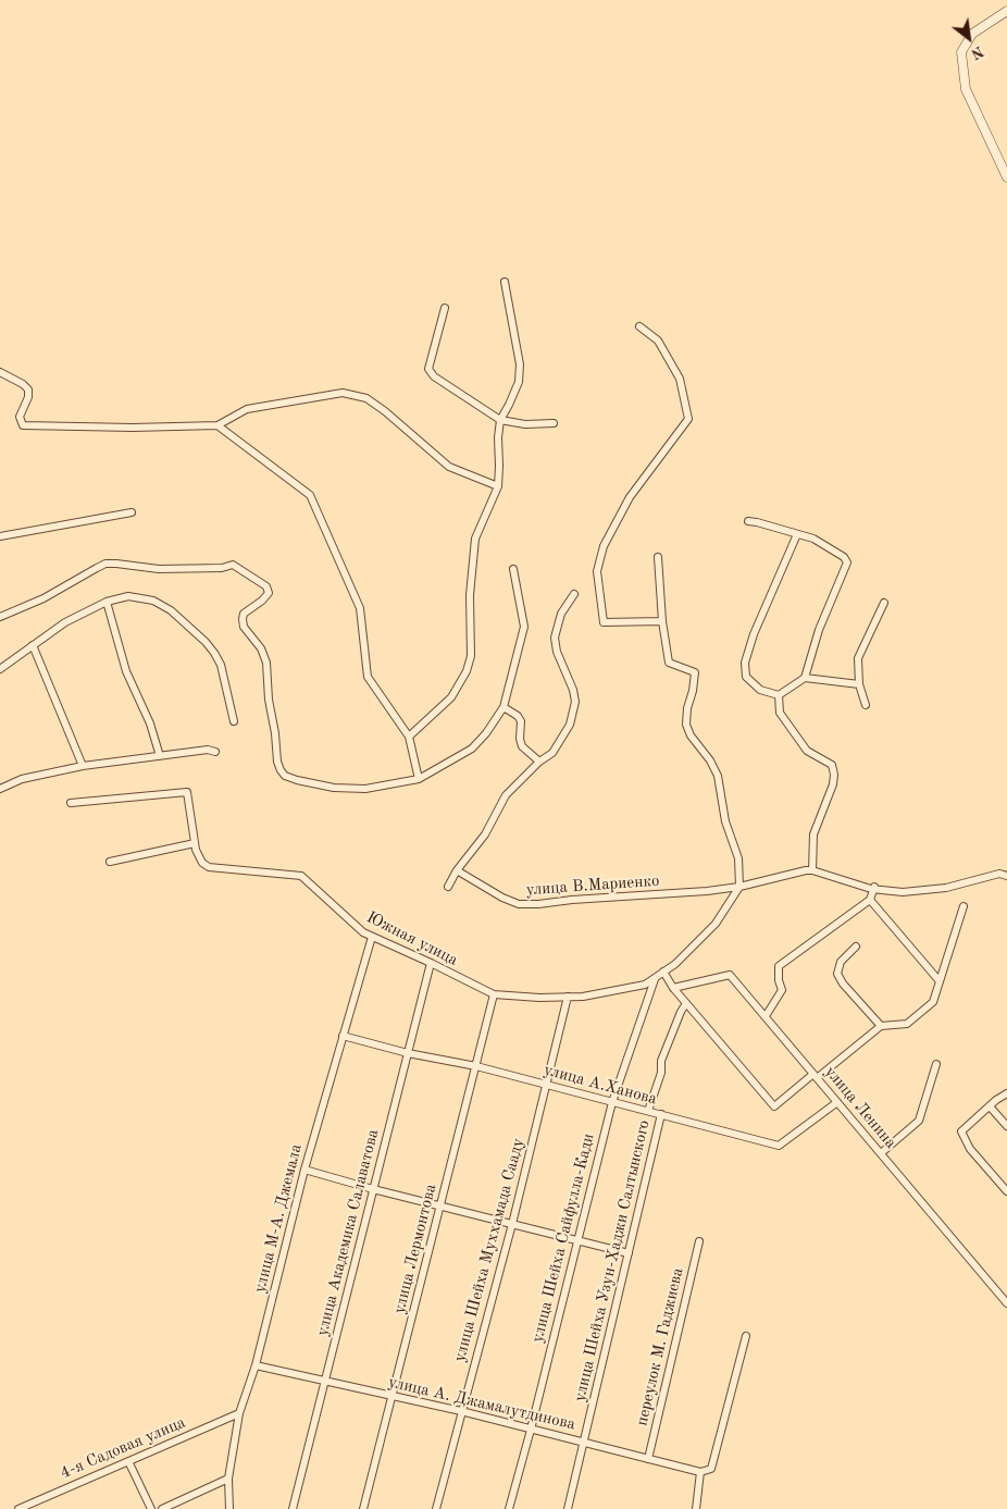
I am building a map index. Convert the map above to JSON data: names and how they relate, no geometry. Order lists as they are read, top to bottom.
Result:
{
  "streets": {
    "street": [
      "улица В.Мариенко",
      "Южная улица",
      "улица А.Ханова",
      "улица Ленина",
      "улица М-А. Джемала",
      "улица Академика Салаватова",
      "улица Шейха Сайфулла-Кади",
      "улица Лермонтова",
      "улица Шейха Муххамада Сааду",
      "улица Шейха Узун-Хаджи Салтынского",
      "переулок М. Гаджиева",
      "улица А. Джамалутдинова",
      "4-я Садовая улица"
    ]
  },
  "crossings": [
    ["улица В.Мариенко", "Южная улица"],
    ["Южная улица", "улица М-А. Джемала"],
    ["Южная улица", "улица Академика Салаватова"],
    ["Южная улица", "улица Шейха Сайфулла-Кади"],
    ["Южная улица", "улица Лермонтова"],
    ["Южная улица", "улица Шейха Муххамада Сааду"],
    ["улица А.Ханова", "улица Ленина"],
    ["улица А.Ханова", "улица М-А. Джемала"],
    ["улица А.Ханова", "улица Академика Салаватова"],
    ["улица А.Ханова", "улица Шейха Сайфулла-Кади"],
    ["улица А.Ханова", "улица Лермонтова"],
    ["улица А.Ханова", "улица Шейха Муххамада Сааду"],
    ["улица А.Ханова", "улица Шейха Узун-Хаджи Салтынского"],
    ["улица М-А. Джемала", "улица А. Джамалутдинова"],
    ["улица М-А. Джемала", "4-я Садовая улица"],
    ["улица Академика Салаватова", "улица А. Джамалутдинова"],
    ["улица Шейха Сайфулла-Кади", "улица А. Джамалутдинова"],
    ["улица Лермонтова", "улица А. Джамалутдинова"],
    ["улица Шейха Муххамада Сааду", "улица А. Джамалутдинова"],
    ["улица Шейха Узун-Хаджи Салтынского", "улица А. Джамалутдинова"],
    ["переулок М. Гаджиева", "улица А. Джамалутдинова"]
  ],
  "north": "bottom right"
}
